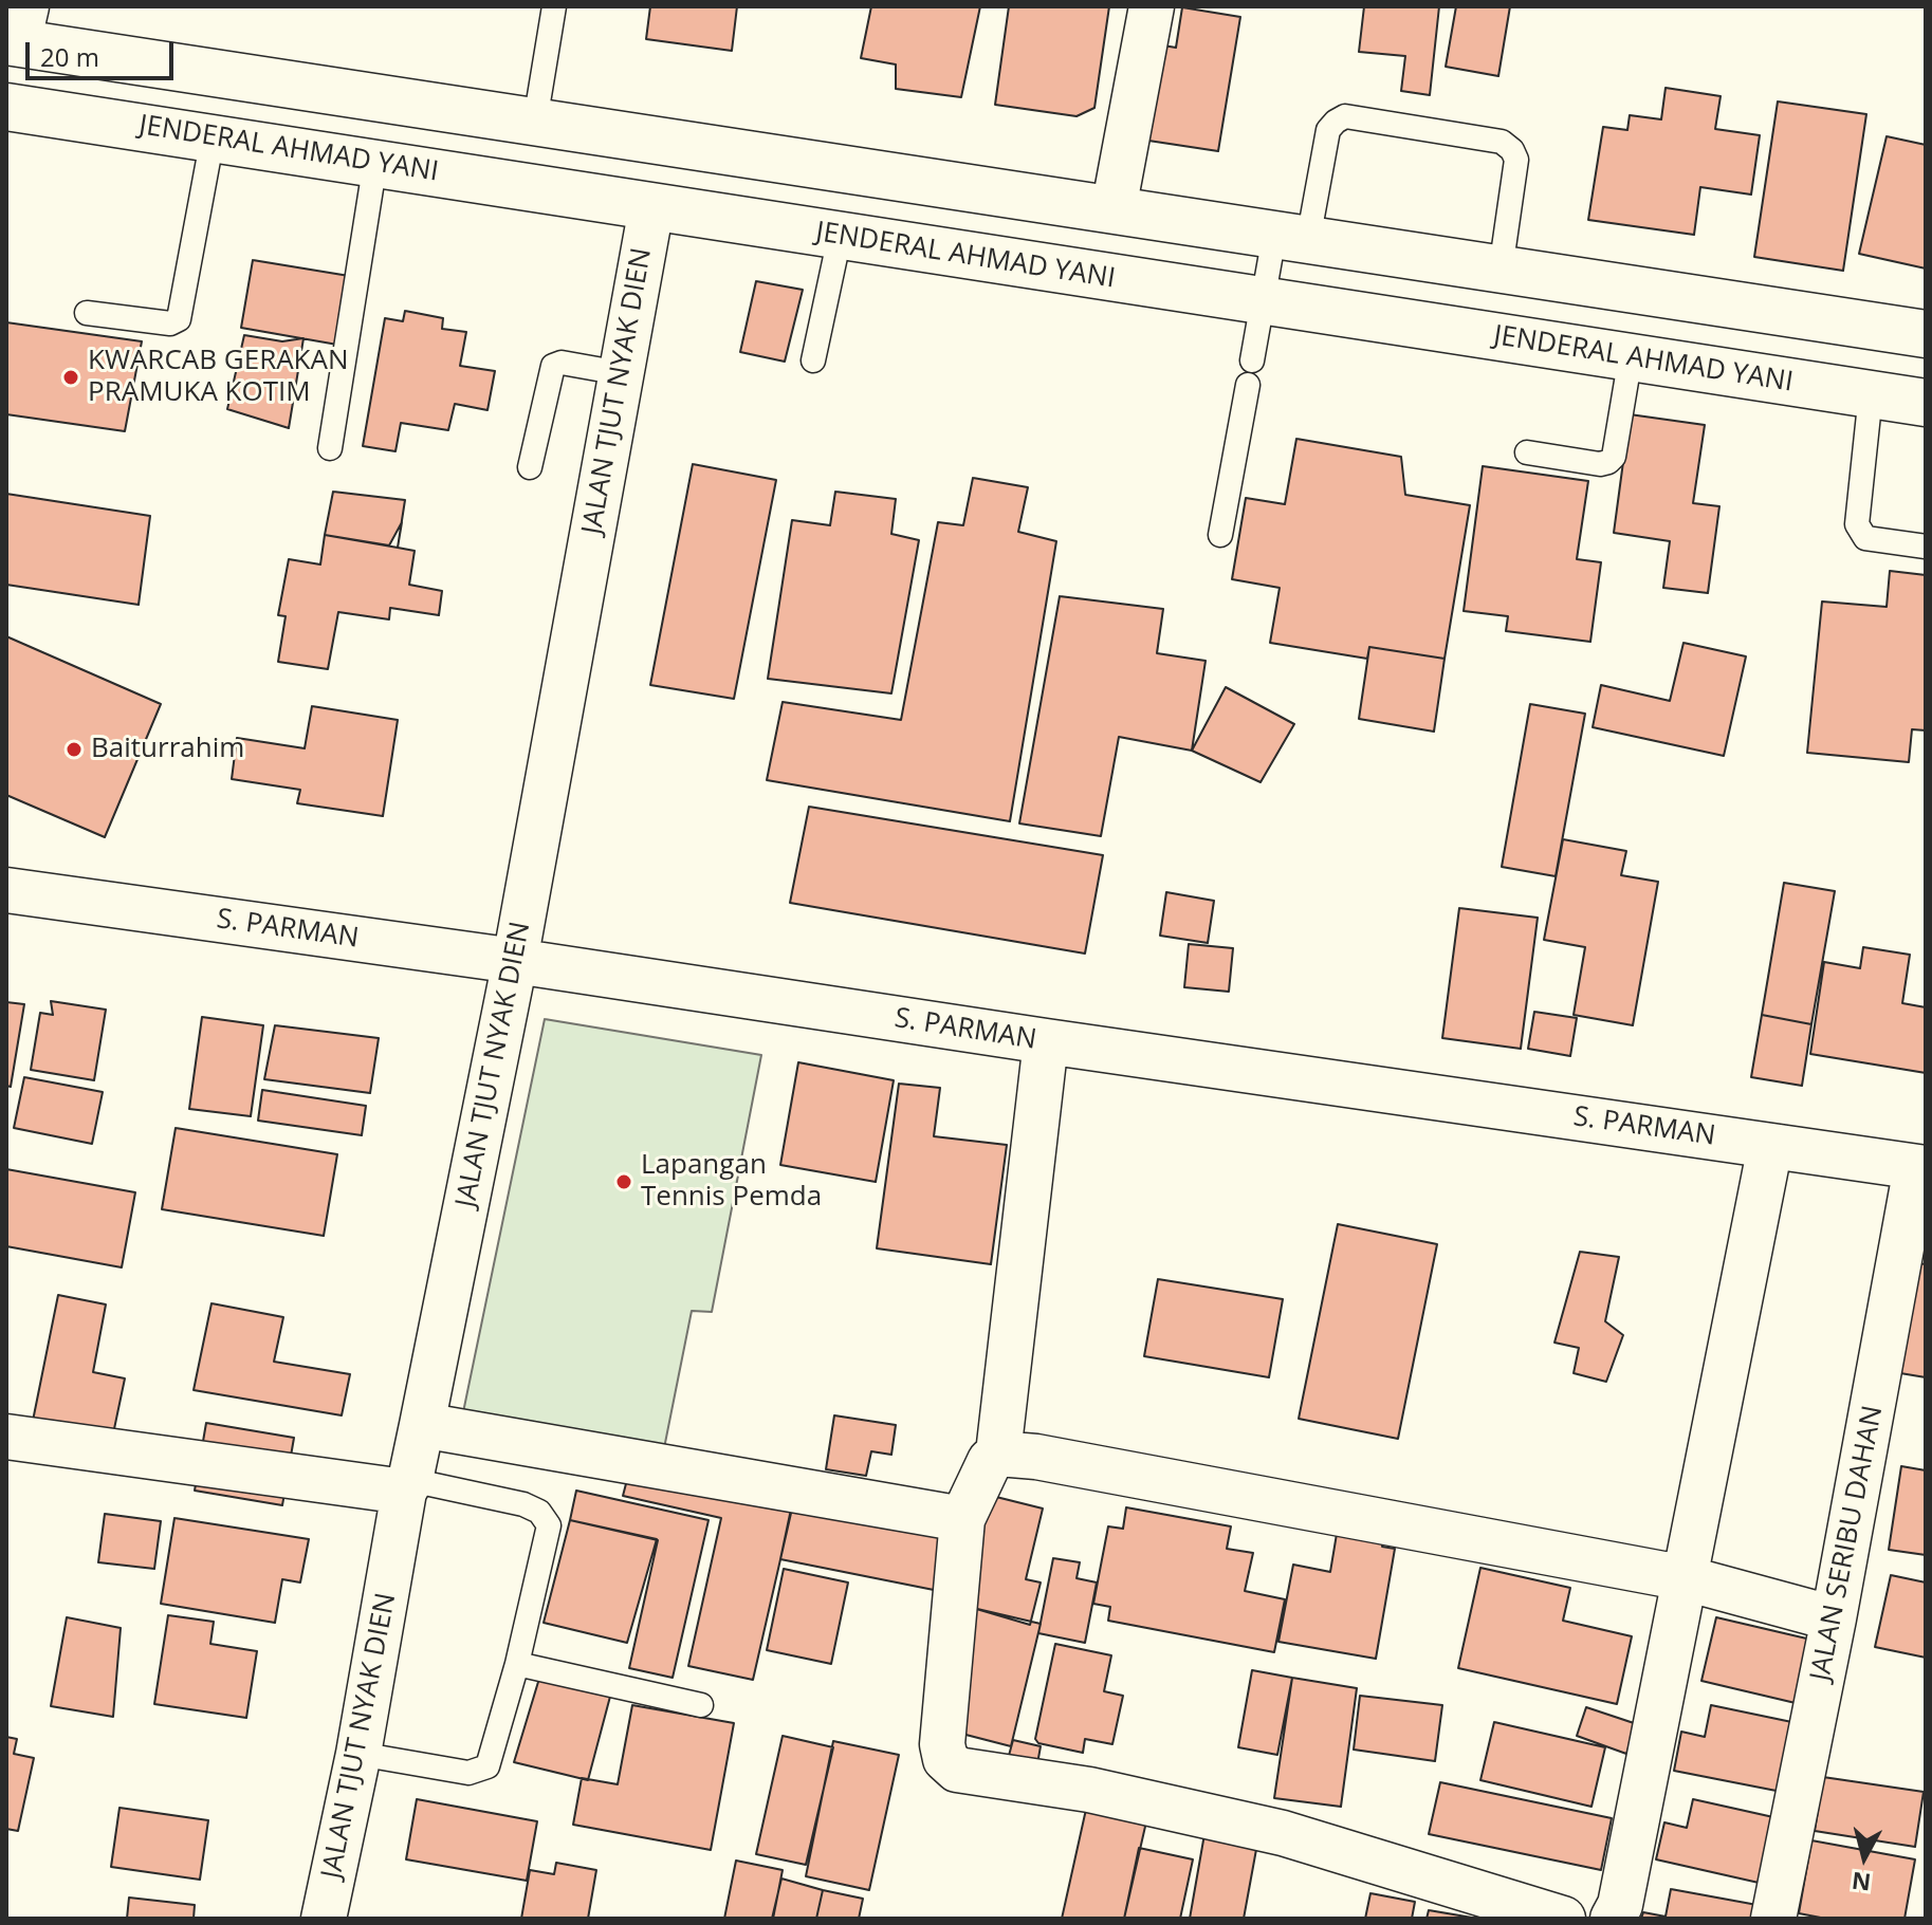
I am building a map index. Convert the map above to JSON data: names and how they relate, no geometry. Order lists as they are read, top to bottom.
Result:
{
  "streets": {
    "highway": ["JENDERAL AHMAD YANI"],
    "street": ["JALAN TJUT NYAK DIEN", "S. PARMAN", "JALAN SERIBU DAHAN"]
  },
  "crossings": [
    ["JENDERAL AHMAD YANI", "JALAN TJUT NYAK DIEN"],
    ["JALAN TJUT NYAK DIEN", "S. PARMAN"],
    ["S. PARMAN", "JALAN SERIBU DAHAN"]
  ],
  "places": ["KWARCAB GERAKAN PRAMUKA KOTIM", "Baiturrahim", "Lapangan Tennis Pemda"],
  "scale_bar": "20 m",
  "north": "bottom"
}
